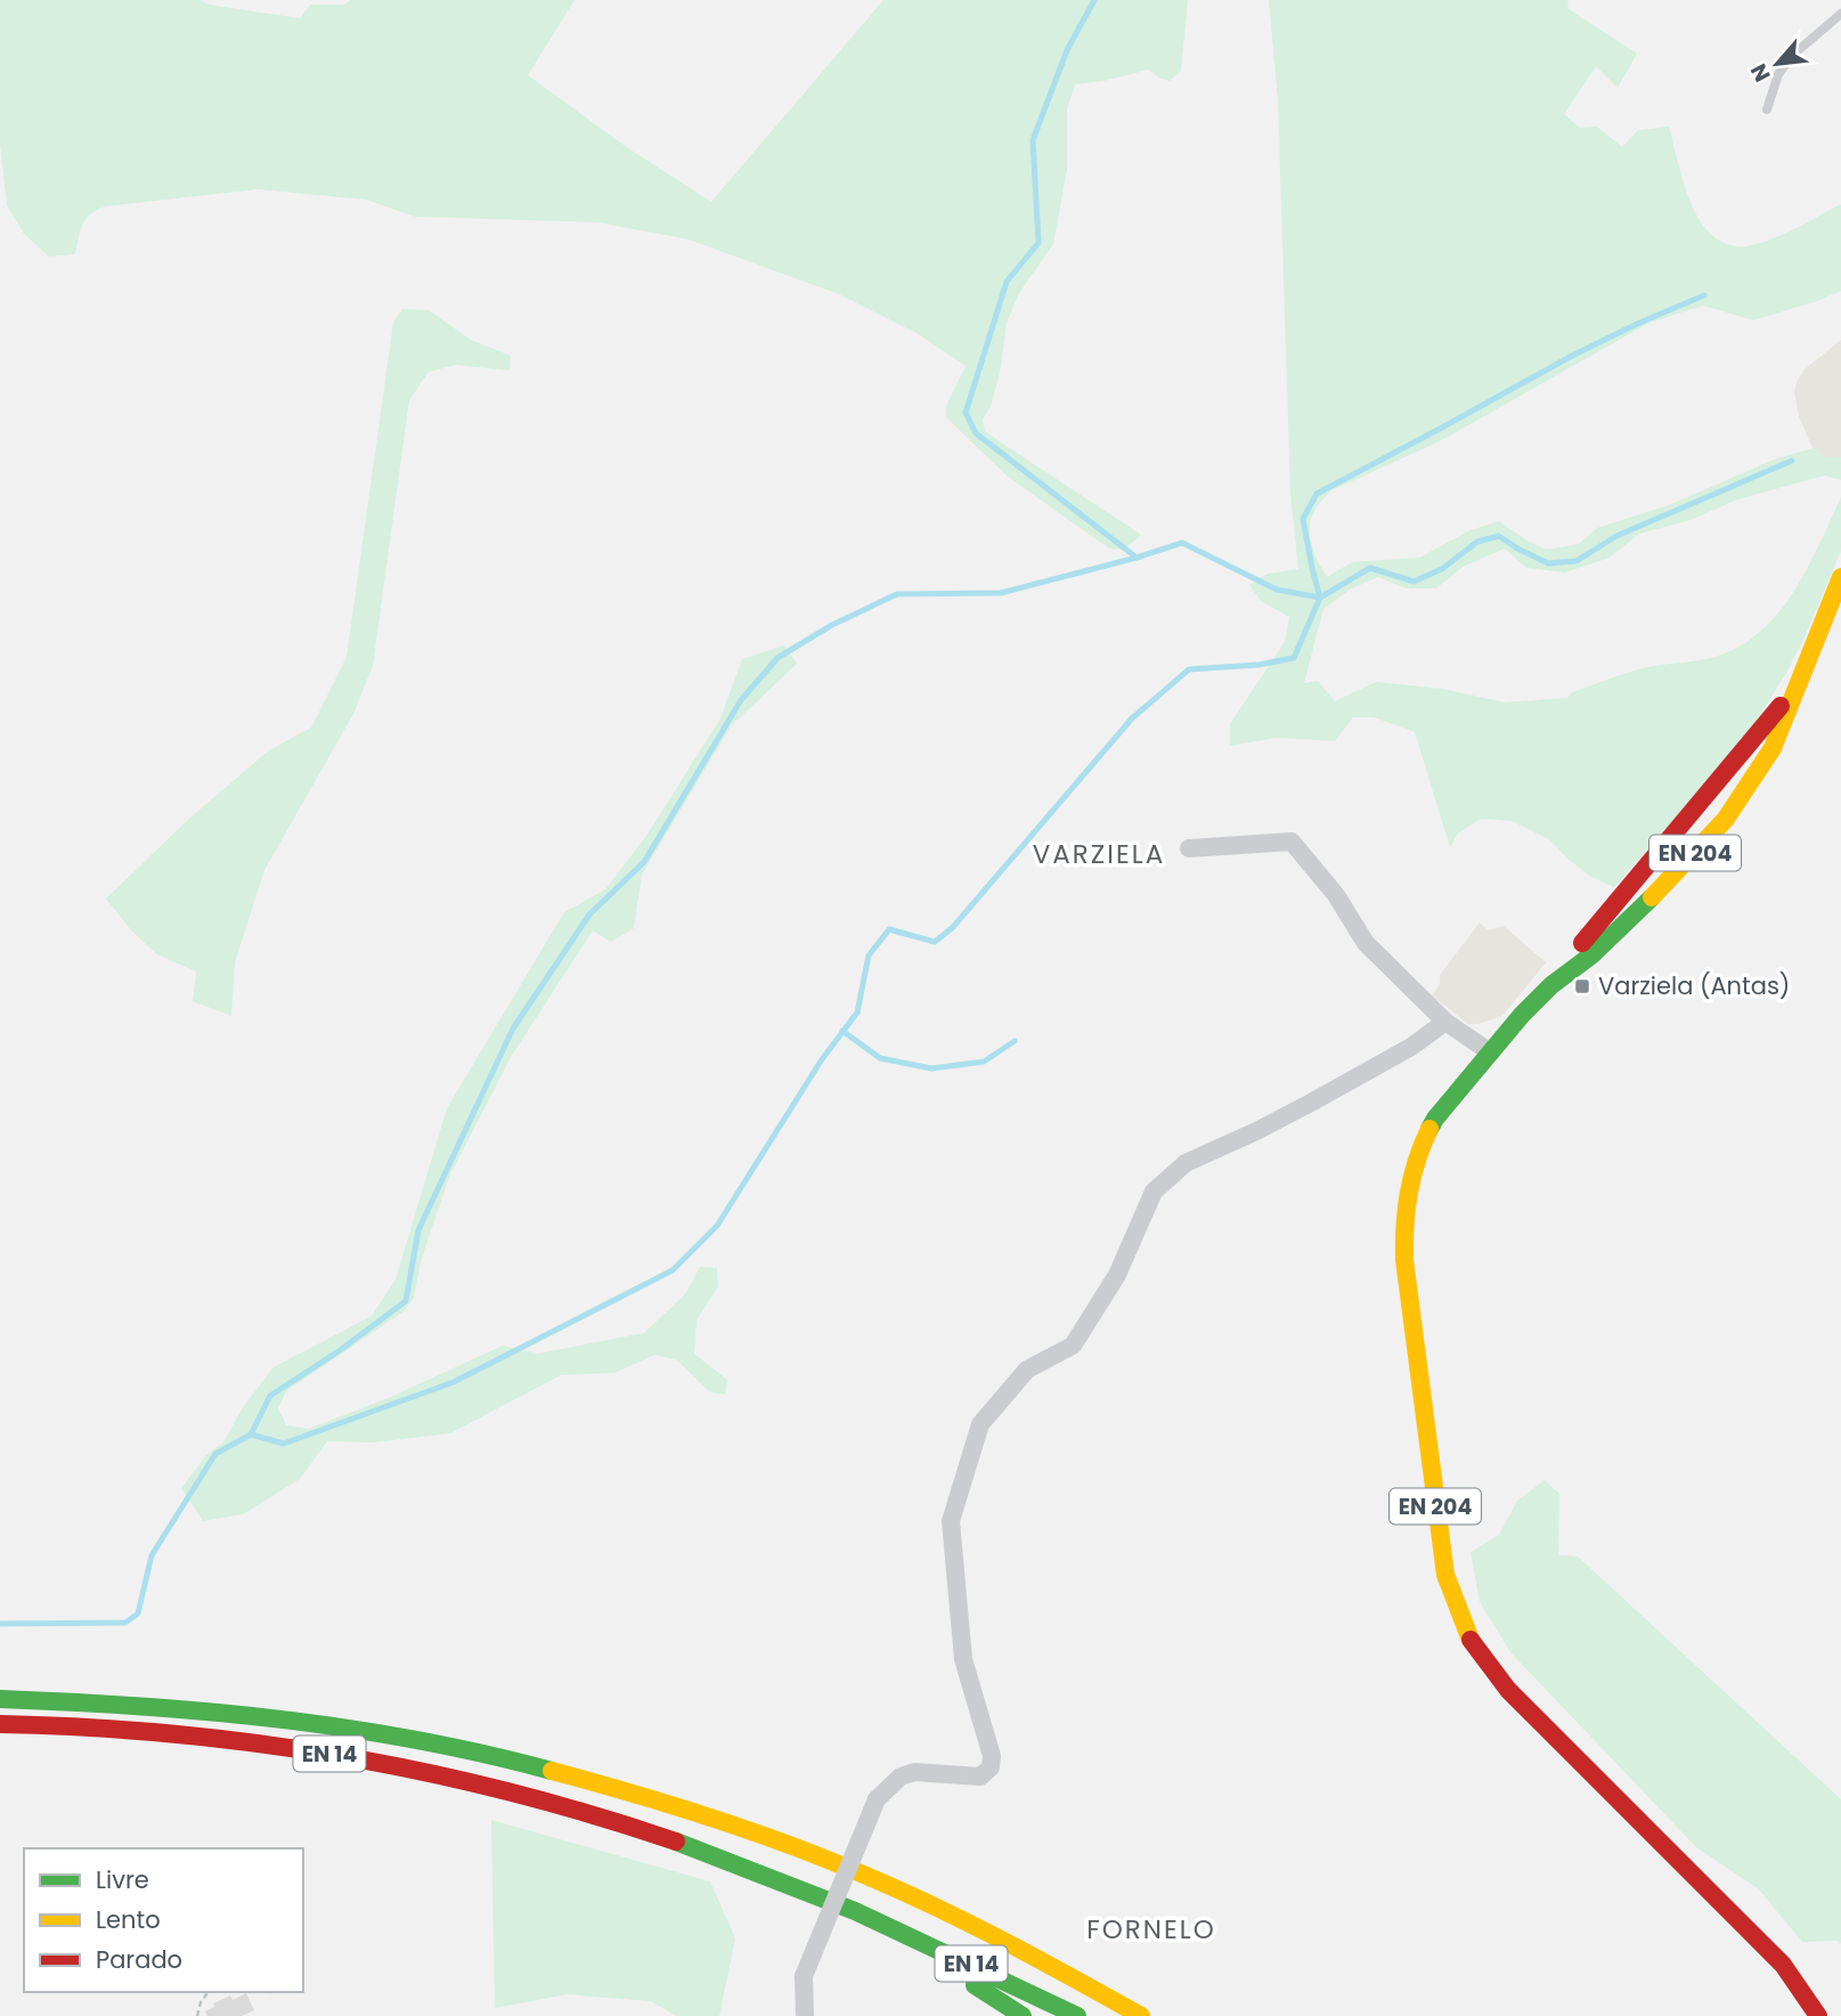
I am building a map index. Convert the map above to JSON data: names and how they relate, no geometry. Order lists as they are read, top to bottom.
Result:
{
  "streets": {
    "main road": ["EN 204", "EN 14"]
  },
  "districts": ["VARZIELA", "FORNELO"],
  "places": {
    "transit": ["Varziela (Antas)"]
  },
  "legend": ["Livre", "Lento", "Parado"],
  "north": "bottom left"
}
